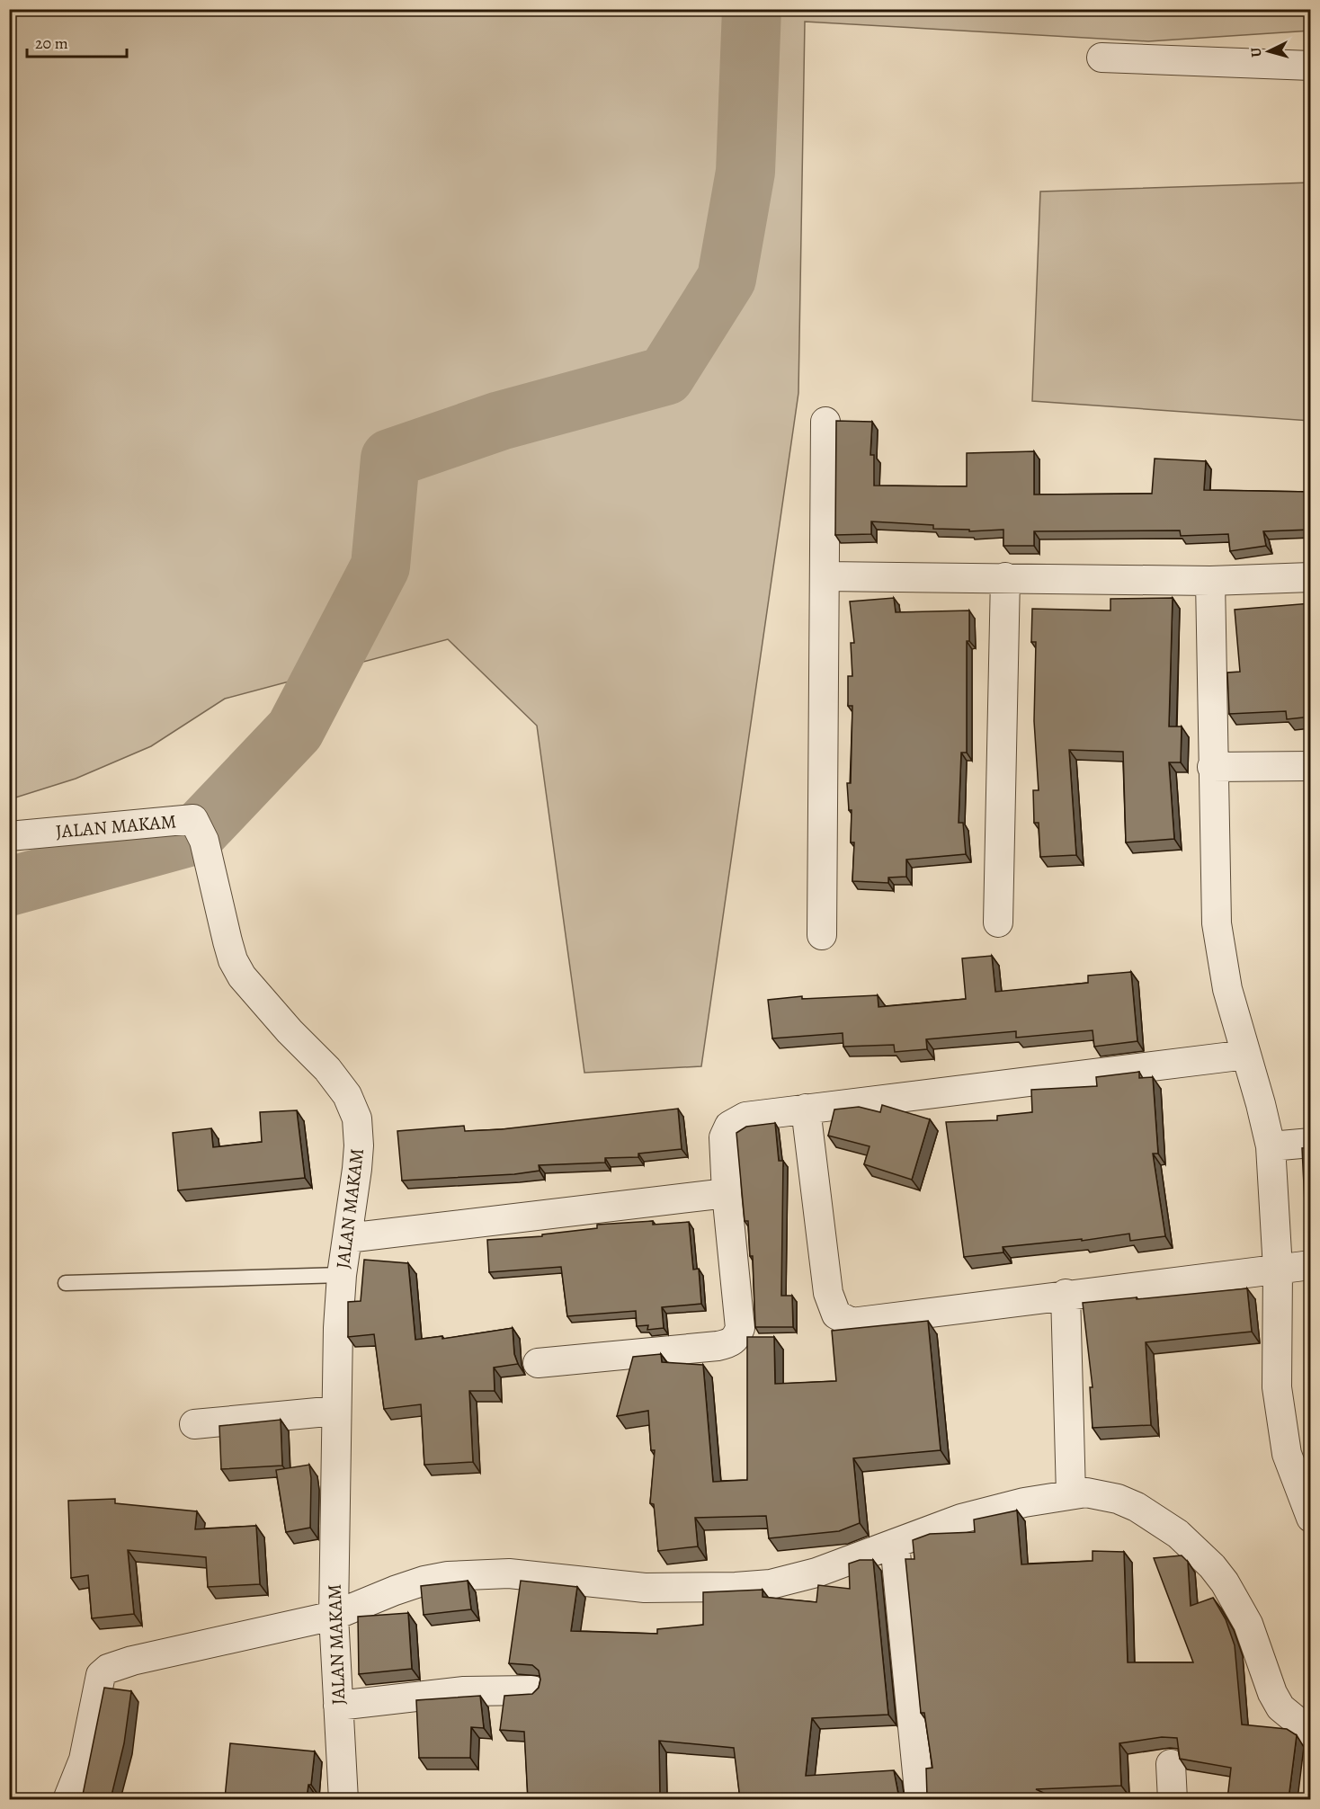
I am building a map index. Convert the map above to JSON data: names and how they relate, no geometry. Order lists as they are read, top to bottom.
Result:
{
  "streets": {
    "street": ["JALAN MAKAM"]
  },
  "scale_bar": "20 m",
  "north": "left"
}
